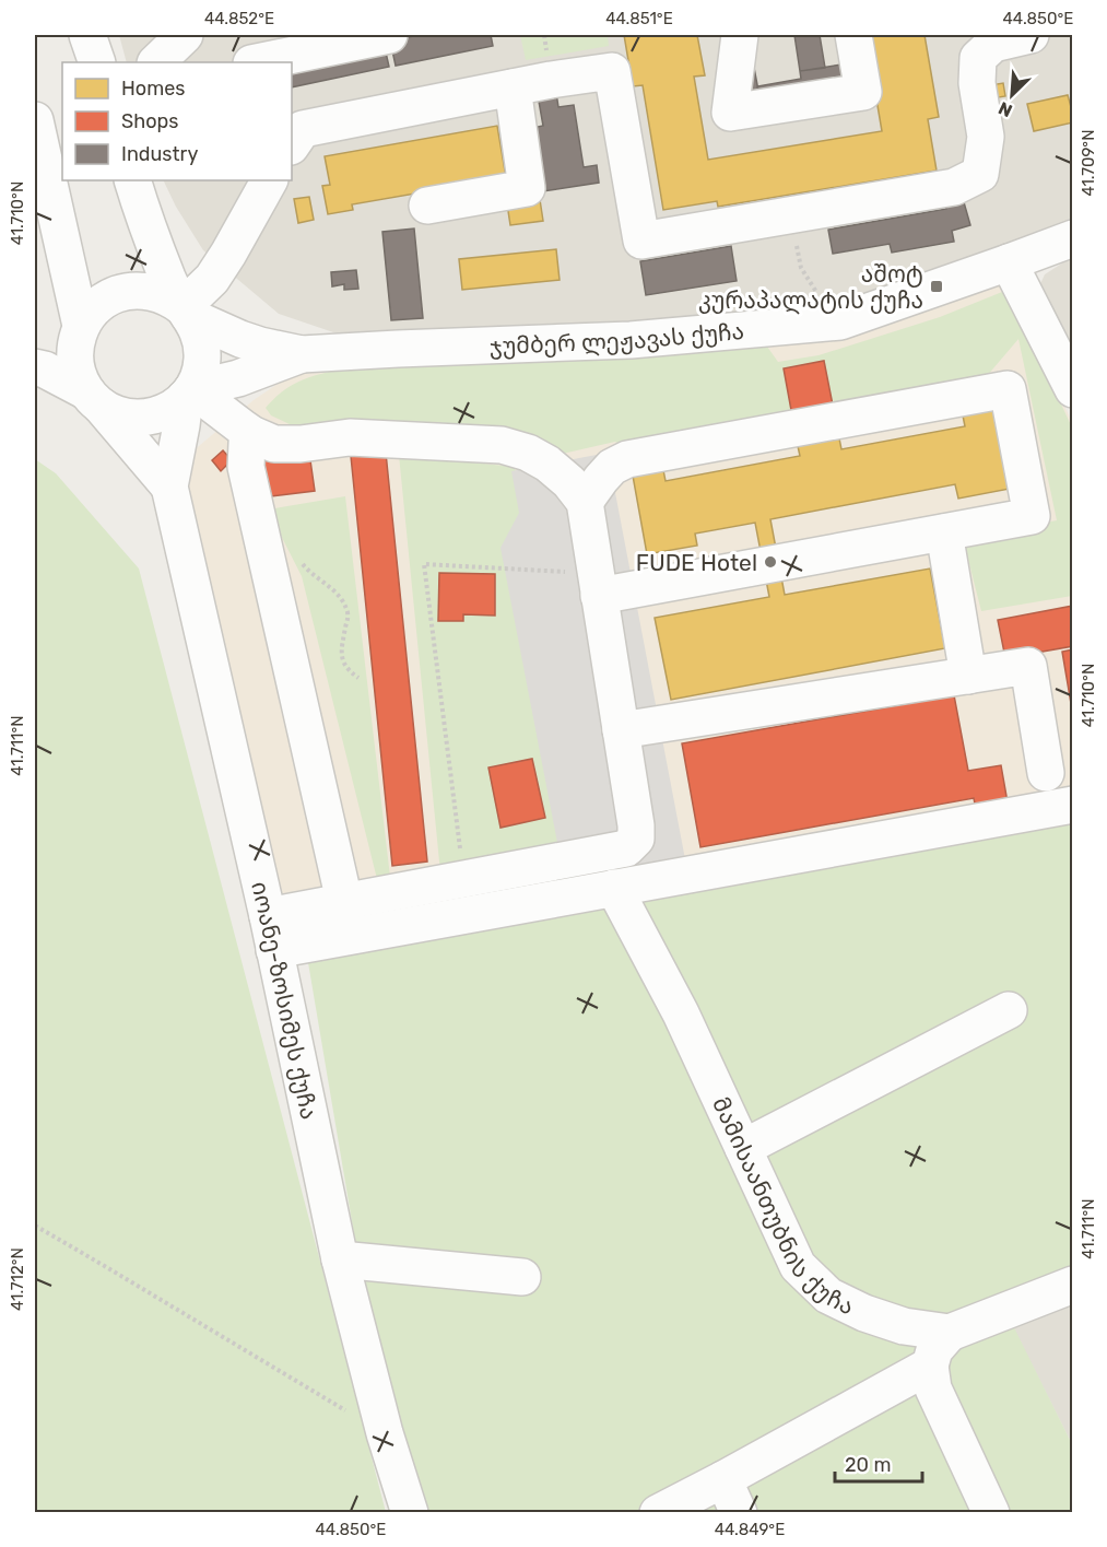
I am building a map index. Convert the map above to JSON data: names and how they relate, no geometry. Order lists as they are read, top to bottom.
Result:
{
  "streets": {
    "street": ["ჯუმბერ ლეჟავას ქუჩა", "იოანე-ზოსიმეს ქუჩა", "მამისაანთუბნის ქუჩა"]
  },
  "crossings": [
    ["ჯუმბერ ლეჟავას ქუჩა", "იოანე-ზოსიმეს ქუჩა"]
  ],
  "places": {
    "transit": ["აშოტ კურაპალატის ქუჩა"],
    "other": ["FUDE Hotel"]
  },
  "legend": ["Homes", "Shops", "Industry"],
  "scale_bar": "20 m",
  "north": "bottom left",
  "coordinates": [
    "44.852°E",
    "44.851°E",
    "44.850°E",
    "41.709°N",
    "41.710°N",
    "41.711°N",
    "41.712°N",
    "44.849°E"
  ]
}
